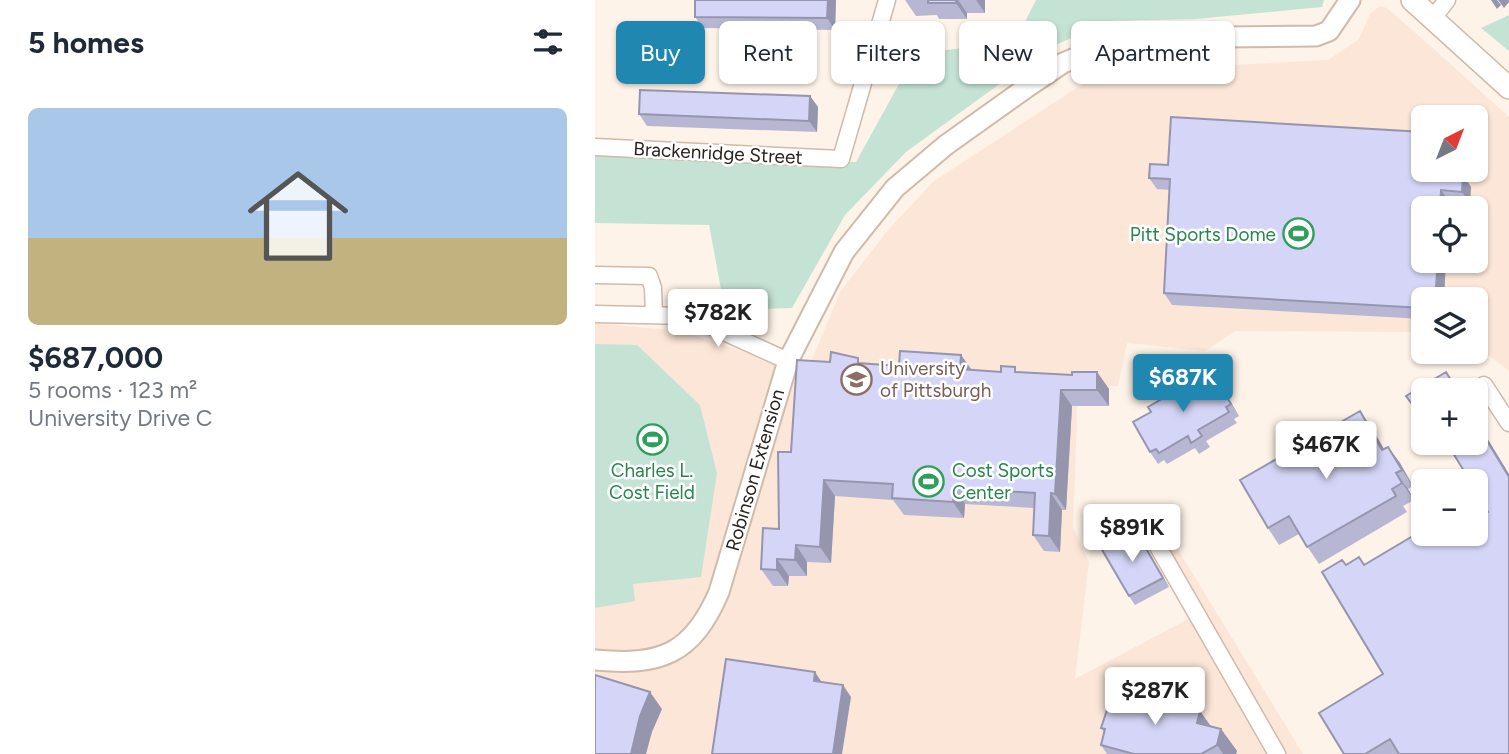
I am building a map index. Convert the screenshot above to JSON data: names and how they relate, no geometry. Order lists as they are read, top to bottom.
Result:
{
  "streets": {
    "street": ["Brackenridge Street", "Robinson Extension"]
  },
  "places": {
    "sports": ["Pitt Sports Dome", "Charles L. Cost Field", "Cost Sports Center"],
    "school or university": ["University of Pittsburgh"]
  },
  "north": "top right",
  "page": {
    "heading": "5 homes",
    "chip": [
      "Buy",
      "Rent",
      "Filters",
      "New",
      "Apartment"
    ],
    "list": [
      {
        "name": "$687,000",
        "note": "5 rooms · 123 m² · University Drive C"
      }
    ],
    "map_buttons": ["+", "−"],
    "price": [
      "$782K",
      "$687K",
      "$467K",
      "$891K",
      "$287K"
    ]
  }
}
